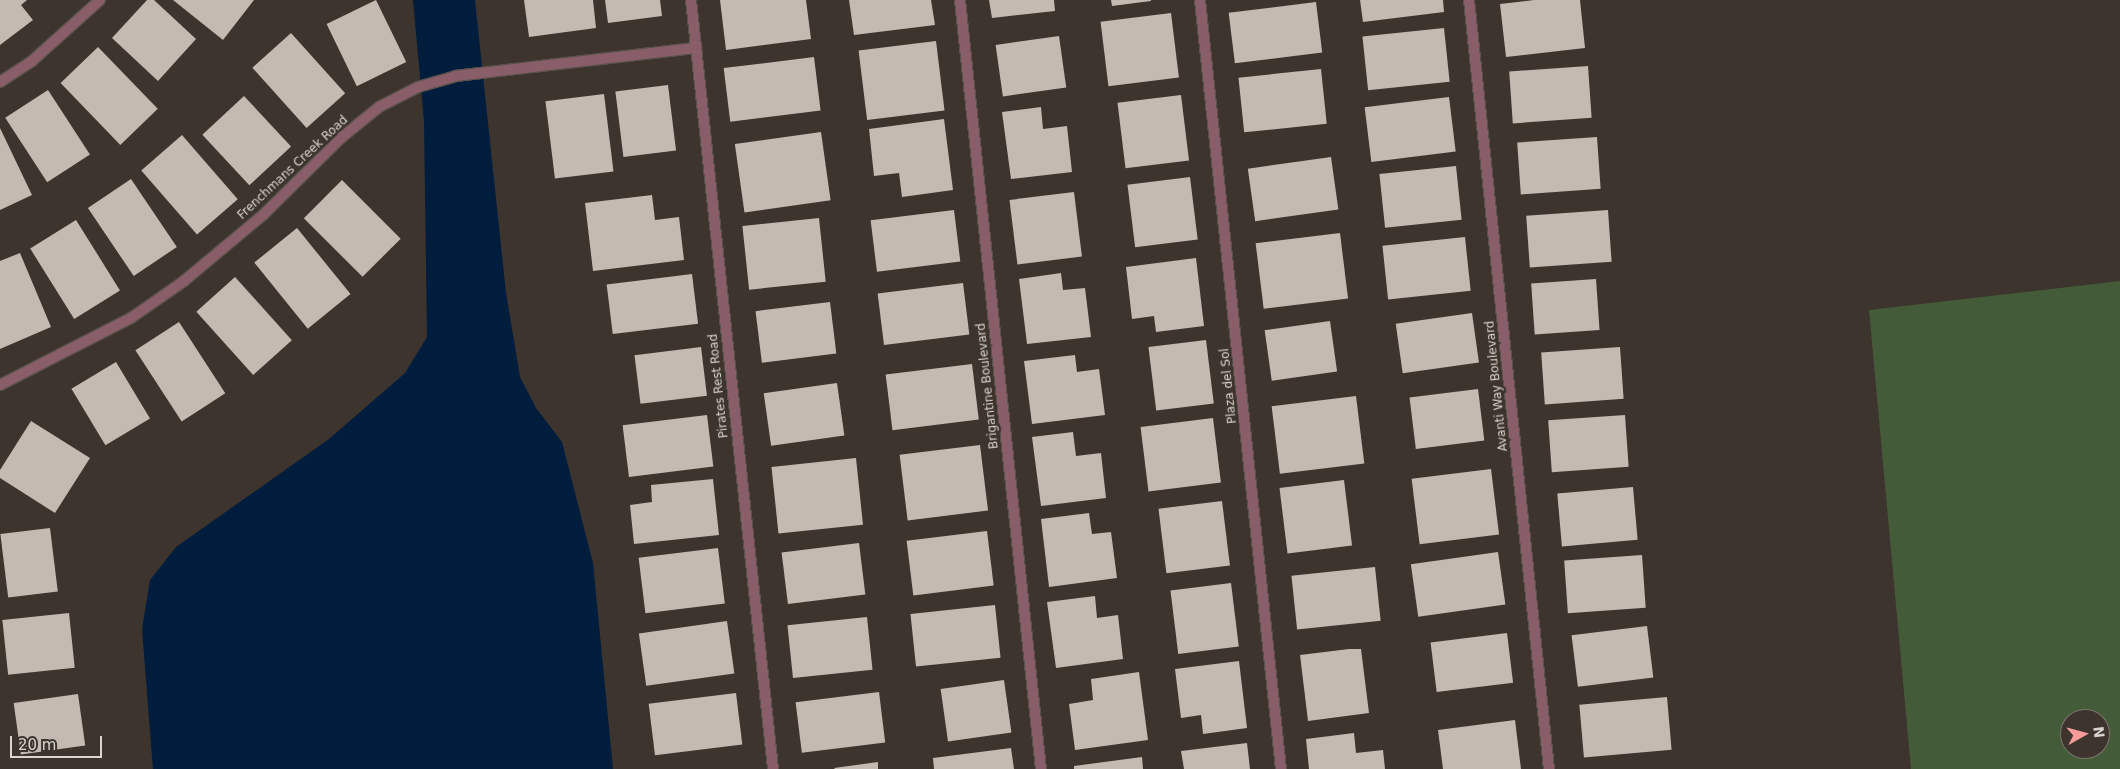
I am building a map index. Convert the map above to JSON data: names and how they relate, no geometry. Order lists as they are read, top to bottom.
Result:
{
  "streets": {
    "street": [
      "Frenchmans Creek Road",
      "Pirates Rest Road",
      "Brigantine Boulevard",
      "Plaza del Sol",
      "Avanti Way Boulevard"
    ]
  },
  "crossings": [
    ["Frenchmans Creek Road", "Pirates Rest Road"]
  ],
  "scale_bar": "20 m",
  "north": "right"
}
